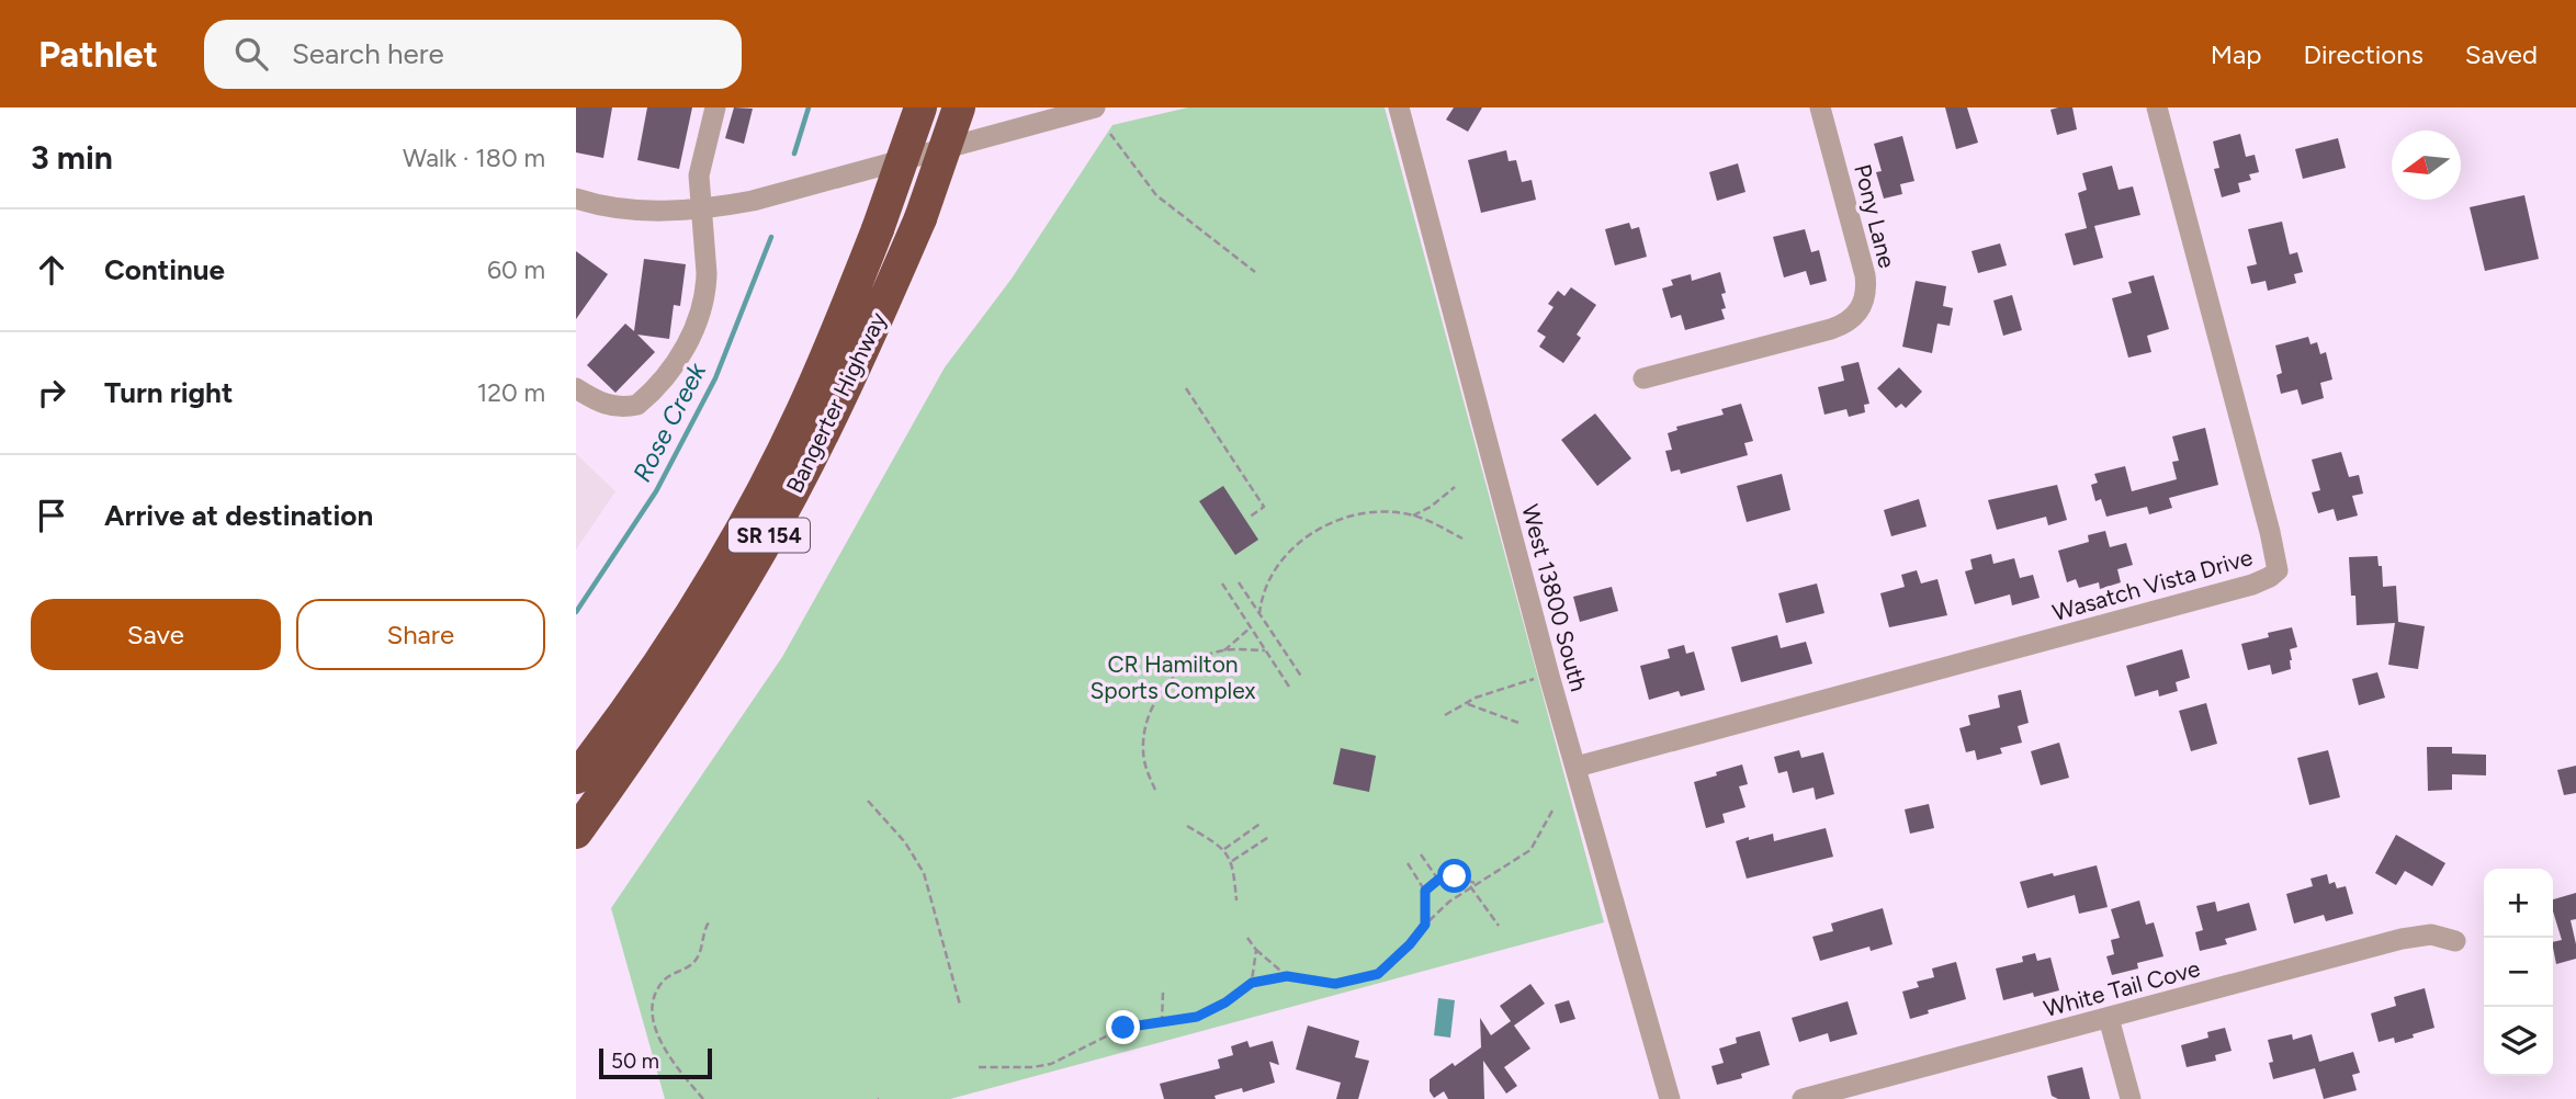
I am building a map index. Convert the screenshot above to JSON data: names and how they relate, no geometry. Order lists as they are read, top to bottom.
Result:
{
  "streets": {
    "highway": ["Bangerter Highway", "SR 154"],
    "street": [
      "Pony Lane",
      "Wasatch Vista Drive",
      "West 13800 South",
      "White Tail Cove"
    ]
  },
  "crossings": [
    ["Wasatch Vista Drive", "West 13800 South"]
  ],
  "water": ["Rose Creek"],
  "parks": ["CR Hamilton Sports Complex"],
  "scale_bar": "50 m",
  "north": "left",
  "page": {
    "header": "Pathlet",
    "search": "Search here",
    "nav": ["Map", "Directions", "Saved"],
    "heading": ["3 min", "Walk · 180 m"],
    "list": [
      ["Continue", "60 m"],
      ["Turn right", "120 m"],
      "Arrive at destination"
    ],
    "buttons": ["Save", "Share"],
    "map_buttons": ["+", "−"],
    "scale": "50 m"
  }
}
